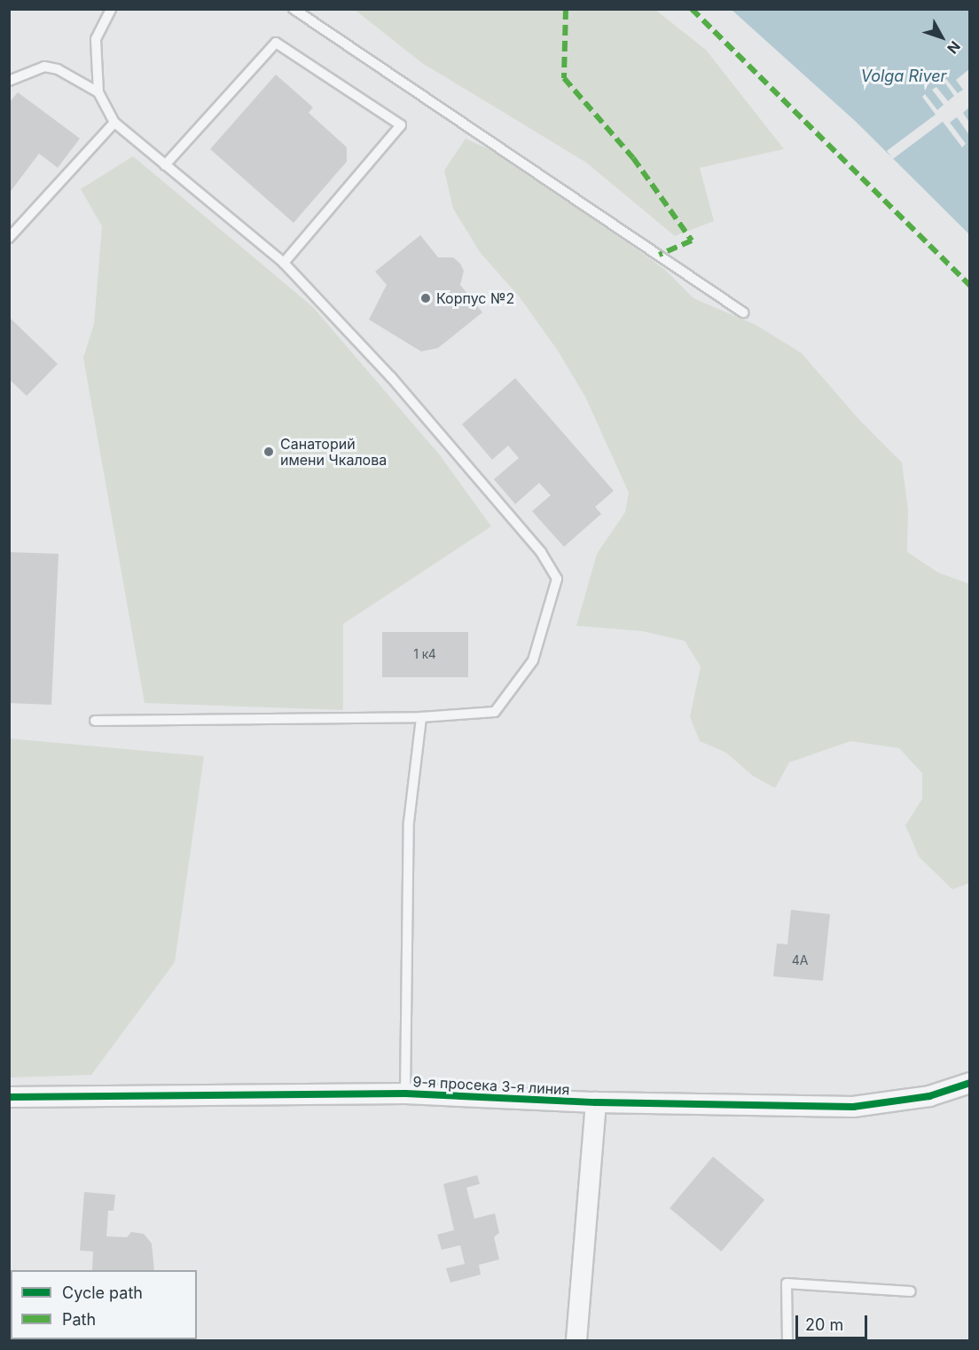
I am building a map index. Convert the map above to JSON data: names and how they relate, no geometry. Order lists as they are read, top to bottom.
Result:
{
  "streets": {
    "street": ["9-я просека 3-я линия"]
  },
  "water": ["Volga River"],
  "places": ["Корпус №2", "Санаторий имени Чкалова"],
  "house_numbers": ["1 к4", "4А"],
  "legend": ["Cycle path", "Path"],
  "scale_bar": "20 m",
  "north": "bottom right"
}
